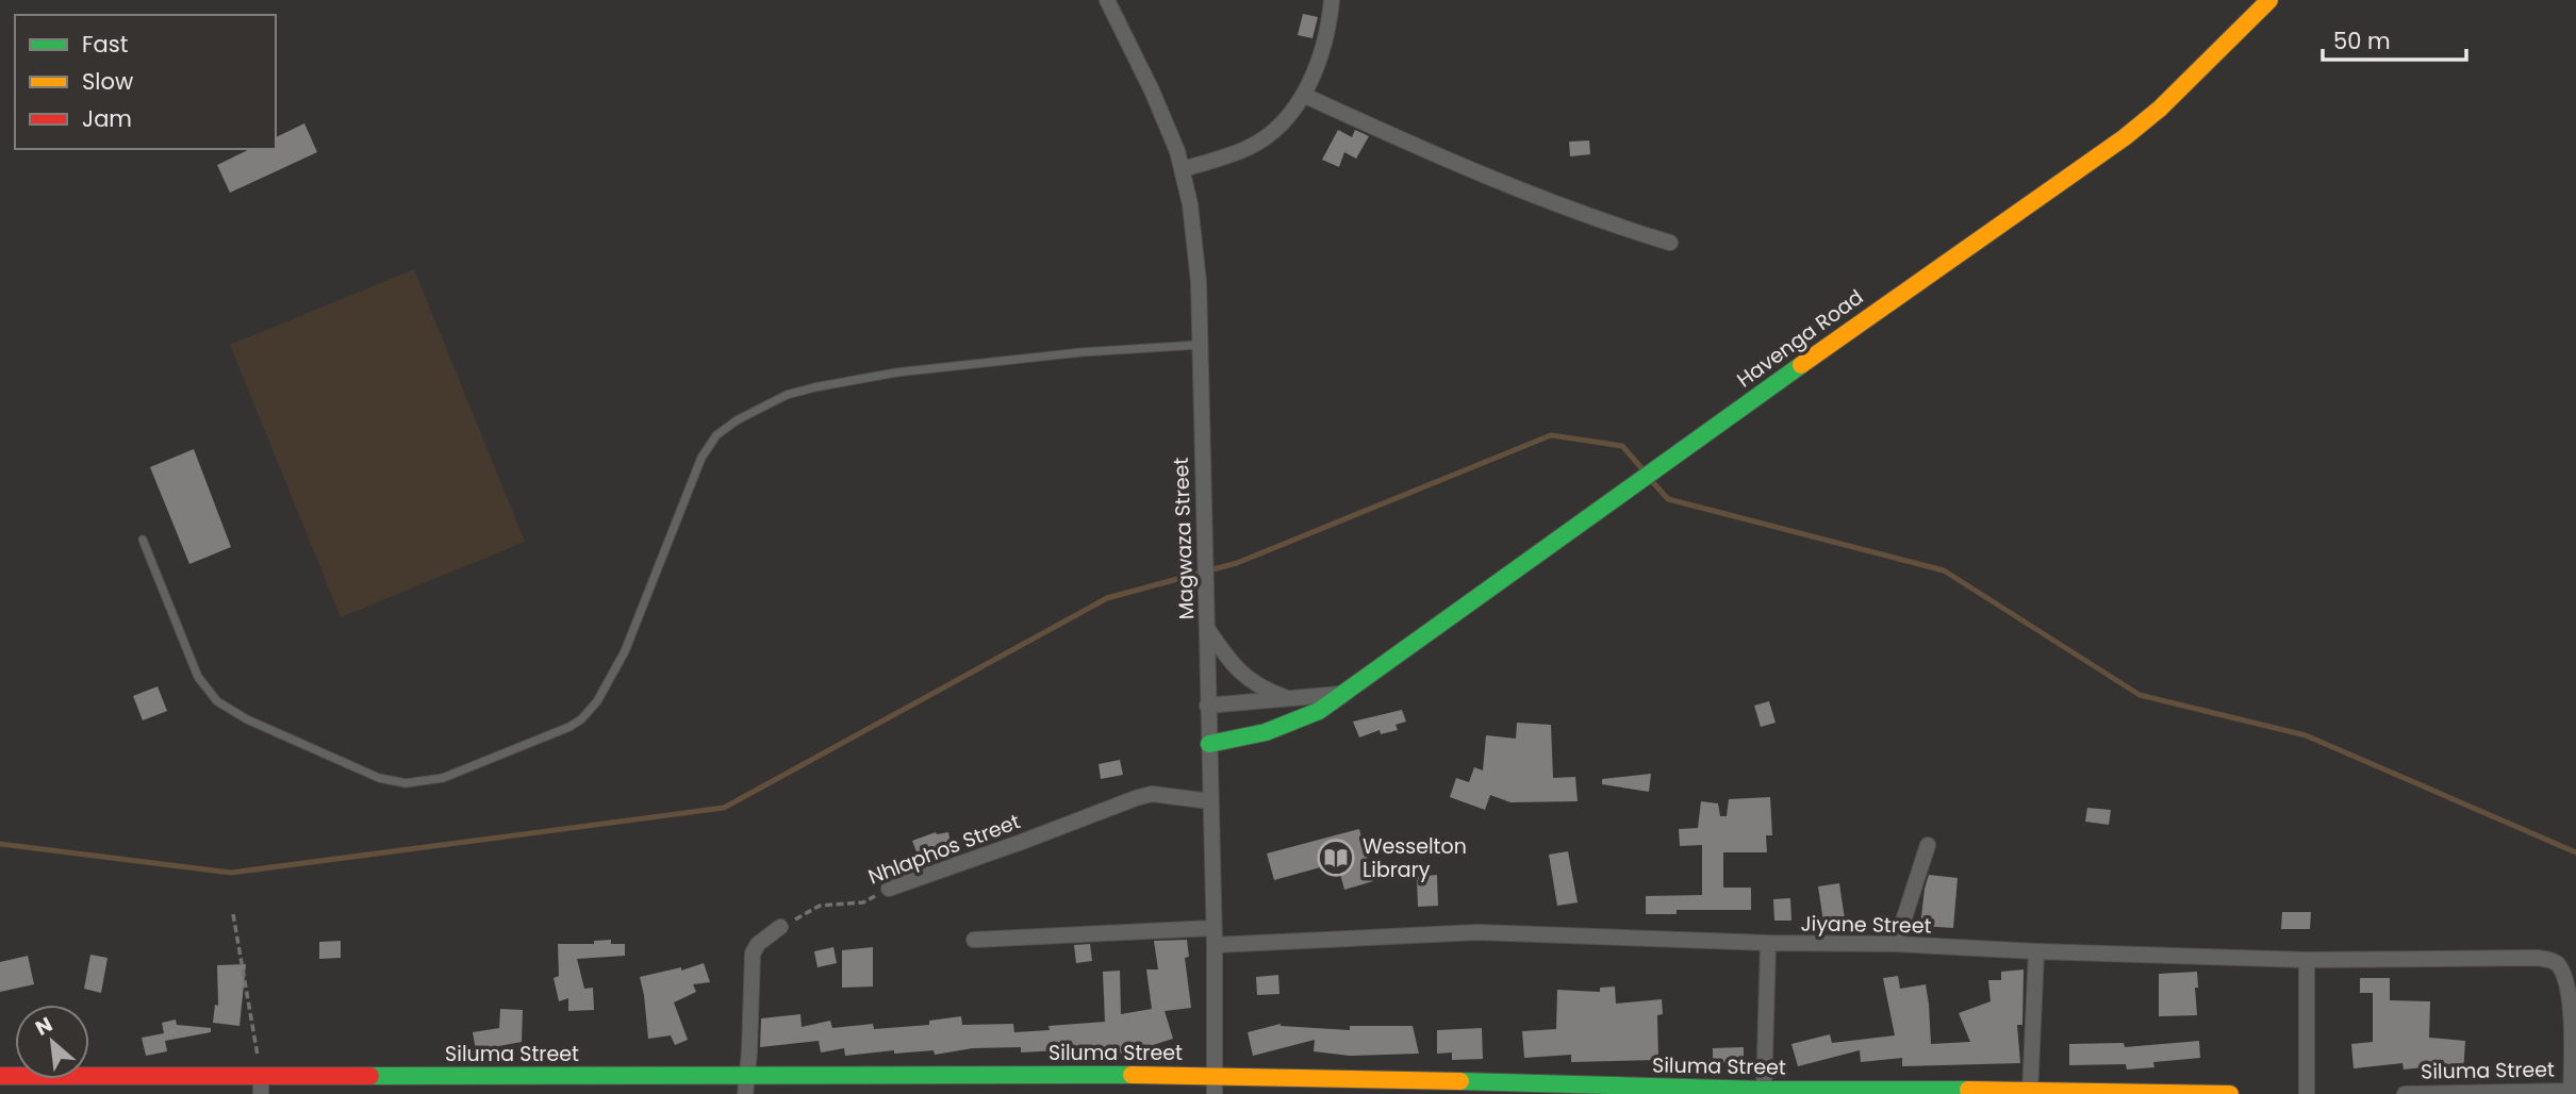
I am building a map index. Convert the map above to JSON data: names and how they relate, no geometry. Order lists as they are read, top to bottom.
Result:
{
  "streets": {
    "street": [
      "Havenga Road",
      "Magwaza Street",
      "Nhlaphos Street",
      "Jiyane Street",
      "Siluma Street"
    ]
  },
  "crossings": [
    ["Havenga Road", "Magwaza Street"],
    ["Magwaza Street", "Nhlaphos Street"],
    ["Magwaza Street", "Jiyane Street"],
    ["Magwaza Street", "Siluma Street"],
    ["Jiyane Street", "Siluma Street"]
  ],
  "places": {
    "library": ["Wesselton Library"]
  },
  "legend": ["Fast", "Slow", "Jam"],
  "scale_bar": "50 m",
  "north": "top left"
}
